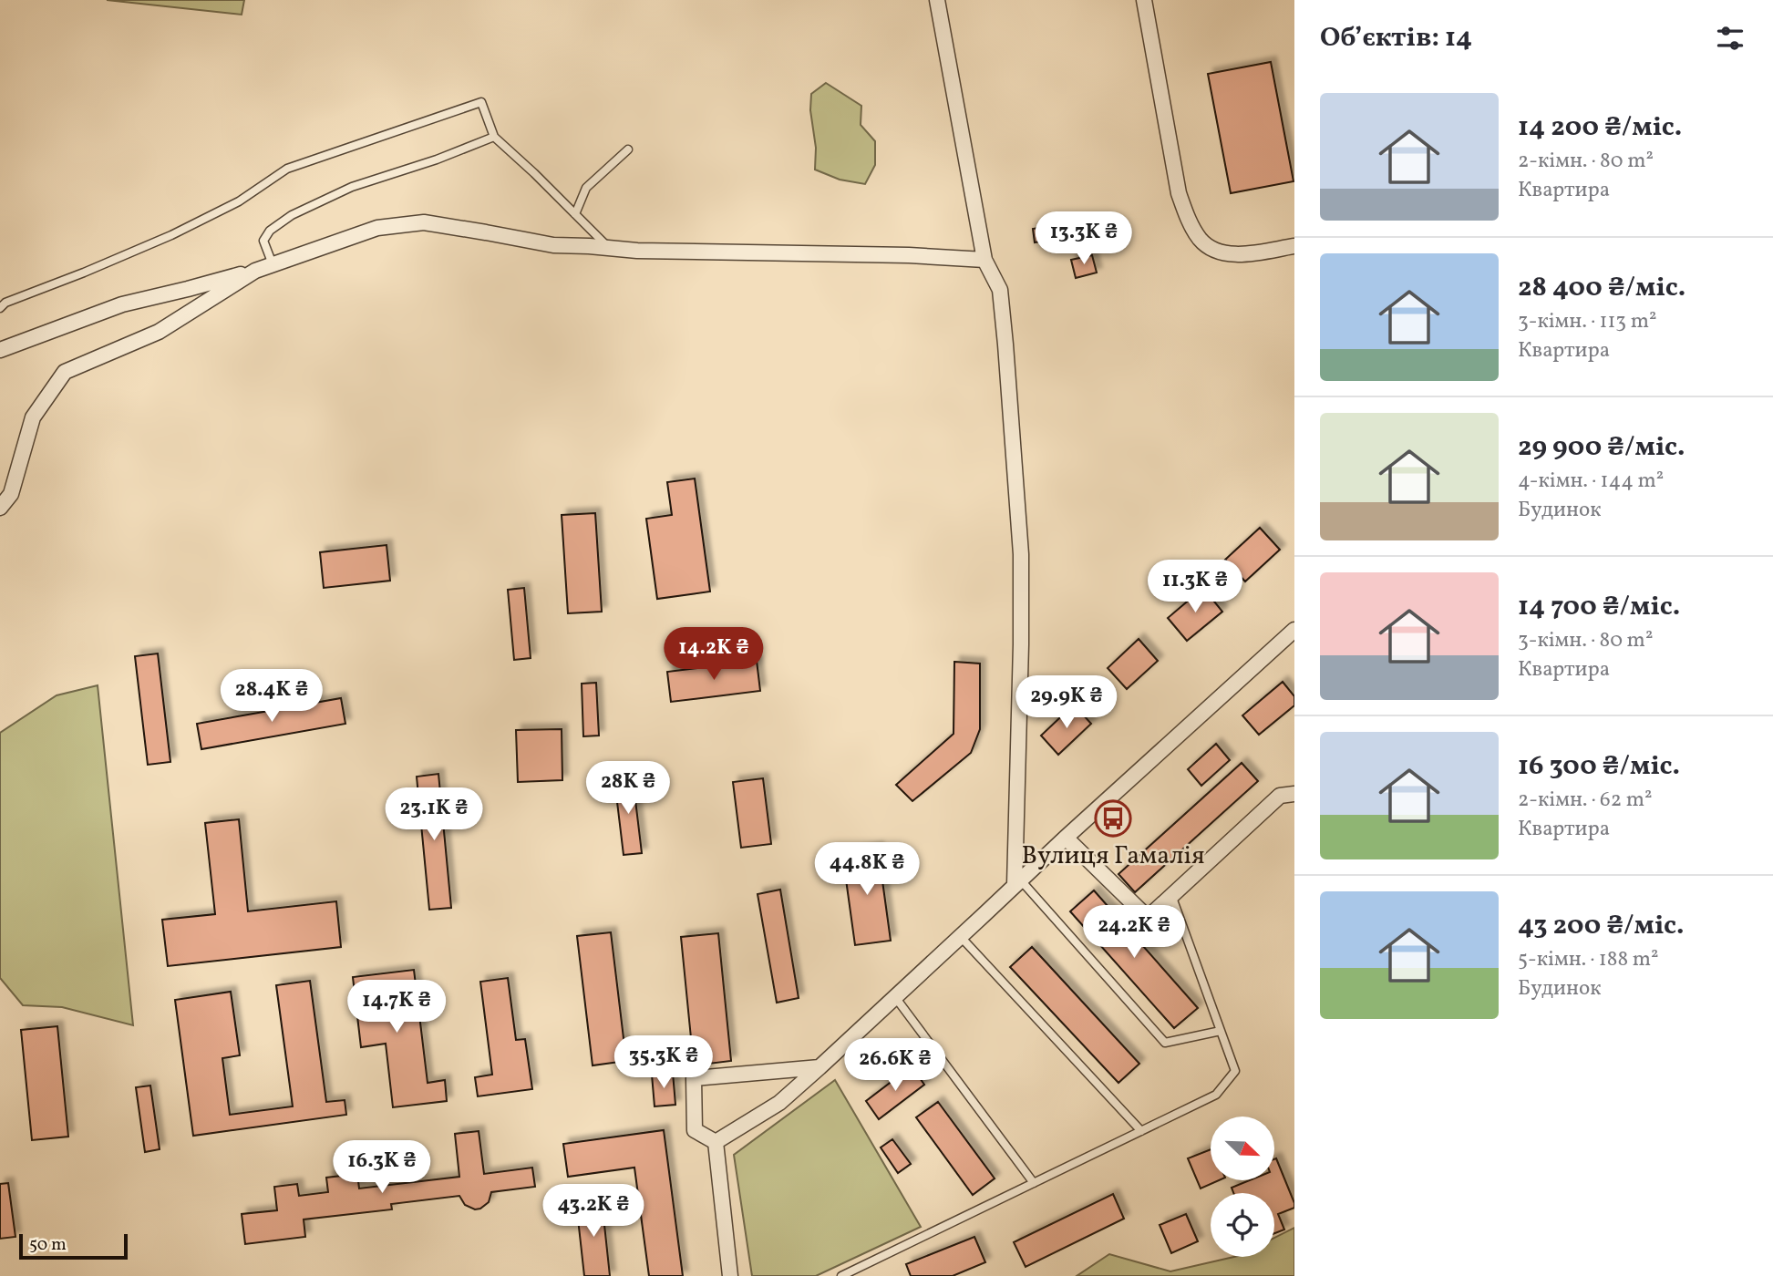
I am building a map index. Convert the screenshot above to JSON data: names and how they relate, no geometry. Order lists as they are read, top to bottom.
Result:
{
  "places": {
    "bus stop": ["Вулиця Гамалія"]
  },
  "scale_bar": "50 m",
  "north": "bottom right",
  "page": {
    "heading": "Об’єктів: 14",
    "list": [
      {
        "name": "14 200 ₴/міс.",
        "note": "2-кімн. · 80 m² · Квартира"
      },
      {
        "name": "28 400 ₴/міс.",
        "note": "3-кімн. · 113 m² · Квартира"
      },
      {
        "name": "29 900 ₴/міс.",
        "note": "4-кімн. · 144 m² · Будинок"
      },
      {
        "name": "14 700 ₴/міс.",
        "note": "3-кімн. · 80 m² · Квартира"
      },
      {
        "name": "16 300 ₴/міс.",
        "note": "2-кімн. · 62 m² · Квартира"
      },
      {
        "name": "43 200 ₴/міс.",
        "note": "5-кімн. · 188 m² · Будинок"
      }
    ],
    "price": [
      "13.3K ₴",
      "11.3K ₴",
      "14.2K ₴",
      "28.4K ₴",
      "29.9K ₴",
      "28K ₴",
      "23.1K ₴",
      "44.8K ₴",
      "24.2K ₴",
      "14.7K ₴",
      "35.3K ₴",
      "26.6K ₴",
      "16.3K ₴",
      "43.2K ₴"
    ],
    "scale": "50 m"
  }
}
